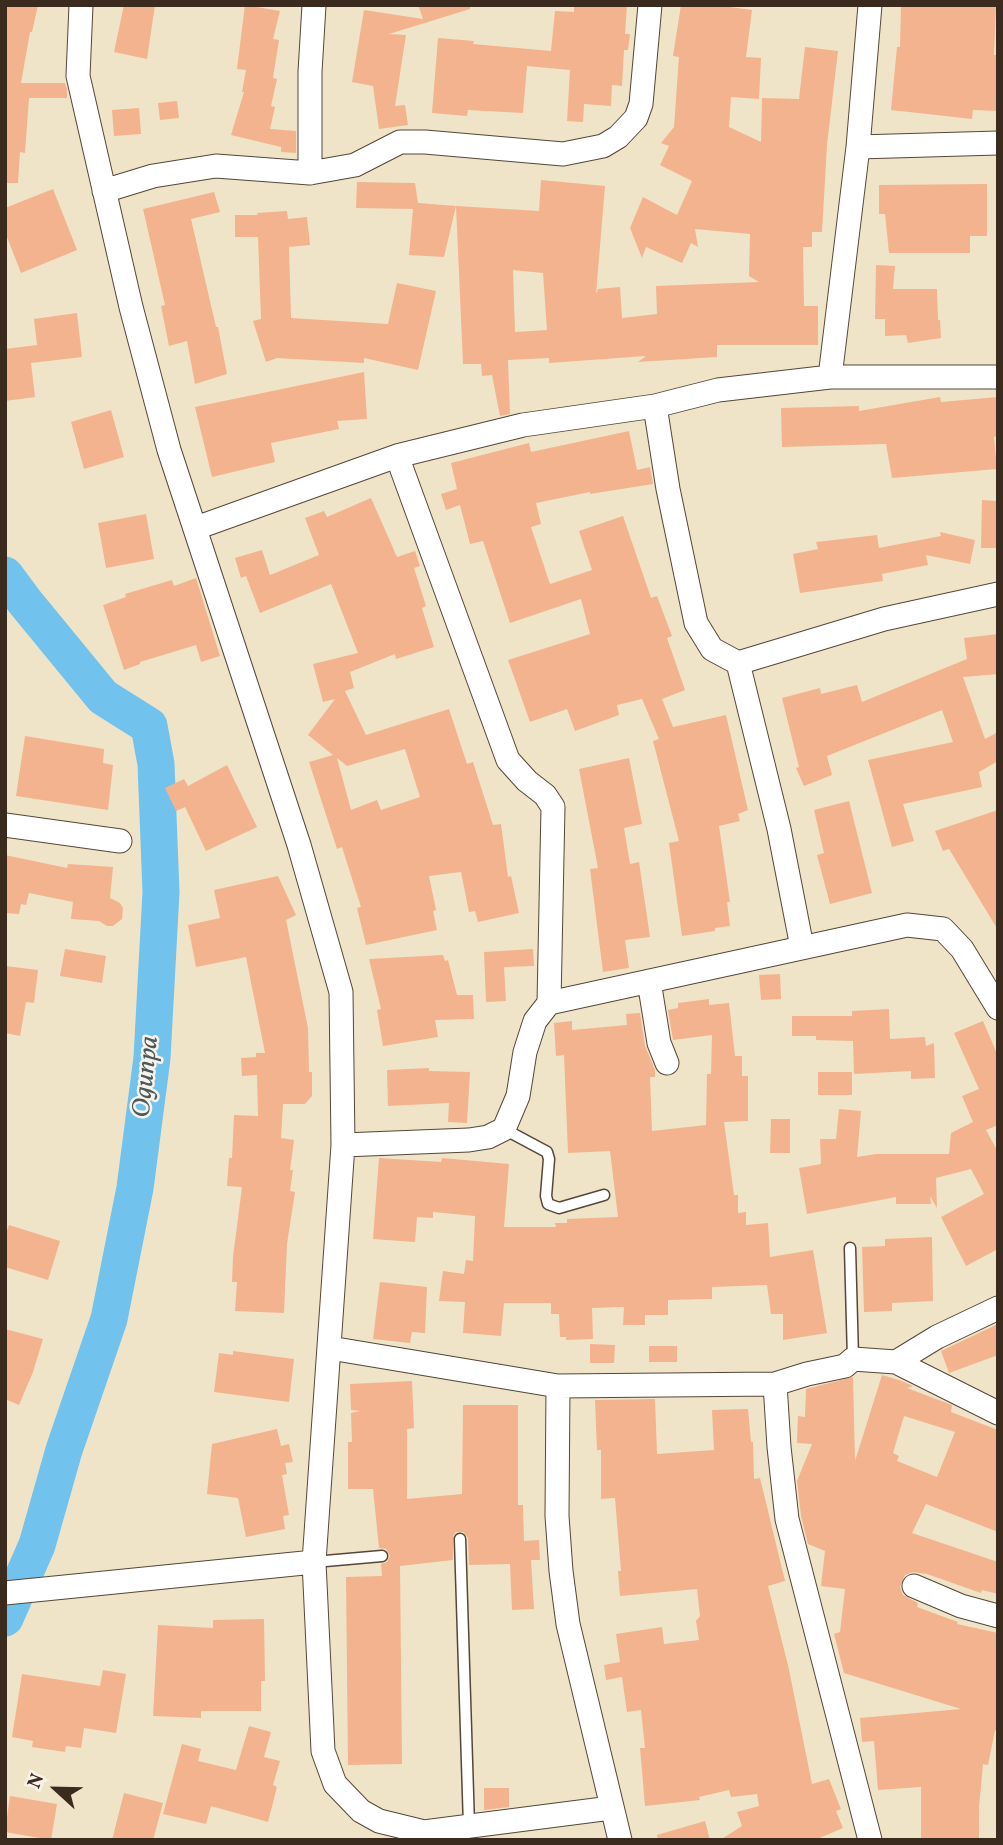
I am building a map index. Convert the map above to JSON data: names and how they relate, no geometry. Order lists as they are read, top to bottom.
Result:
{
  "water": ["Ogunpa"],
  "north": "left"
}
